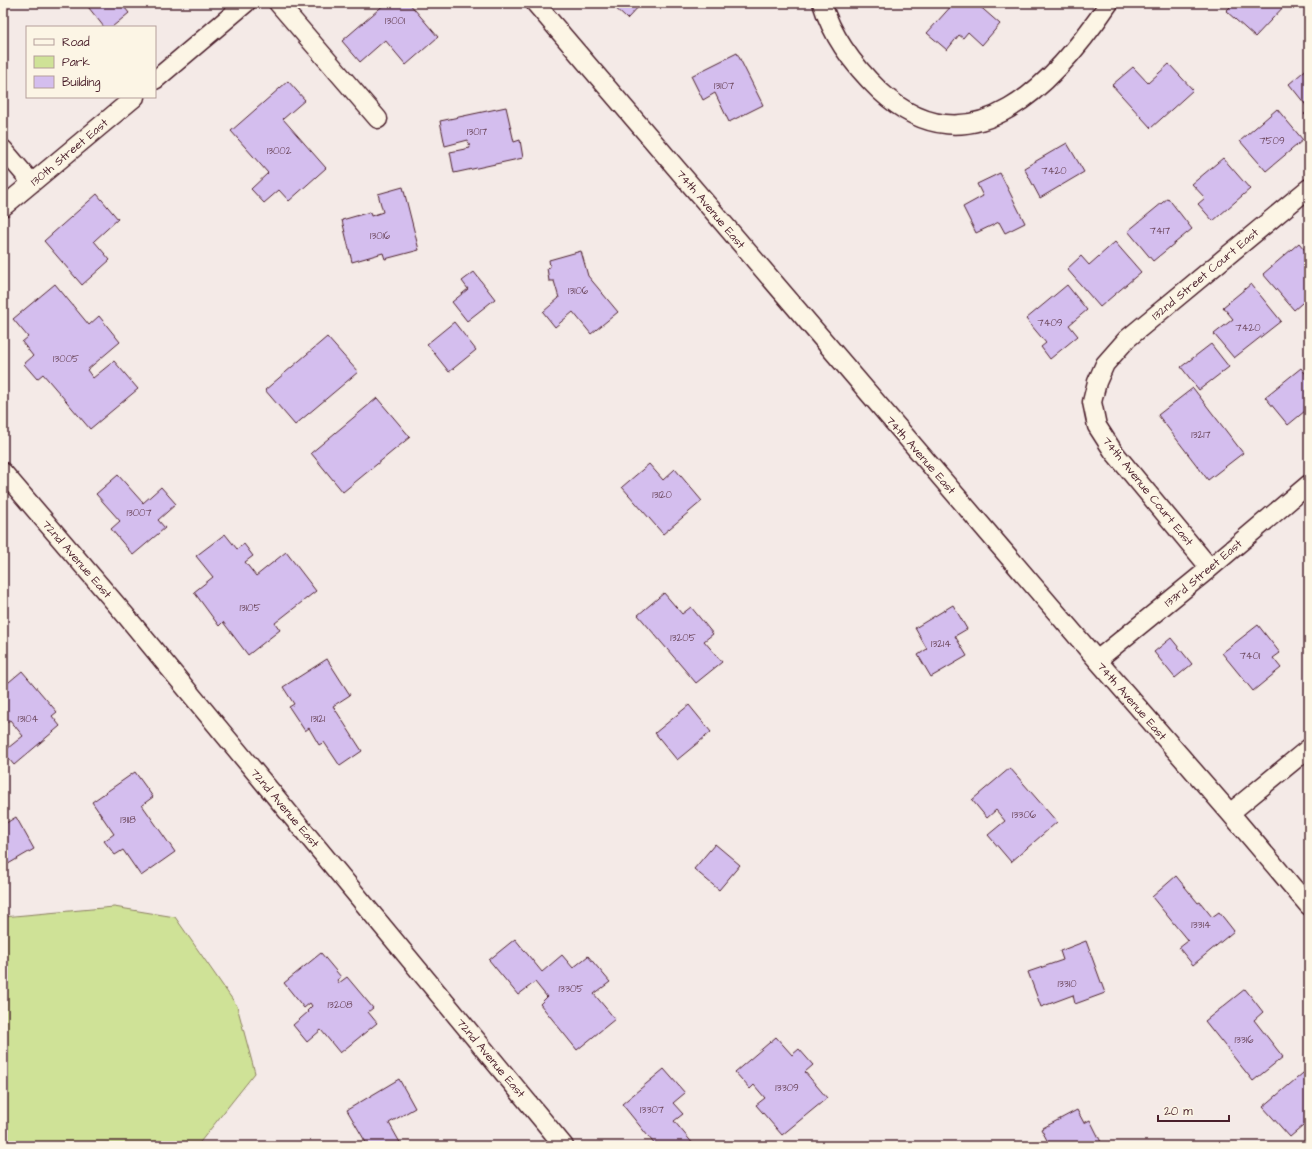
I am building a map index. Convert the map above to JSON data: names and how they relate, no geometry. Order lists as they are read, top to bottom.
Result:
{
  "streets": {
    "street": [
      "130th Street East",
      "74th Avenue East",
      "132nd Street Court East",
      "74th Avenue Court East",
      "72nd Avenue East",
      "133rd Street East"
    ]
  },
  "crossings": [
    ["74th Avenue East", "133rd Street East"],
    ["132nd Street Court East", "74th Avenue Court East"],
    ["74th Avenue Court East", "133rd Street East"]
  ],
  "house_numbers": [
    "13001",
    "13107",
    "13017",
    "7509",
    "13002",
    "7420",
    "7417",
    "13016",
    "13106",
    "7409",
    "7420",
    "13005",
    "13217",
    "13120",
    "13007",
    "13105",
    "13205",
    "13214",
    "7401",
    "13104",
    "13121",
    "13306",
    "13118",
    "13314",
    "13310",
    "13305",
    "13208",
    "13316",
    "13309",
    "13307"
  ],
  "legend": ["Road", "Park", "Building"],
  "scale_bar": "20 m"
}
